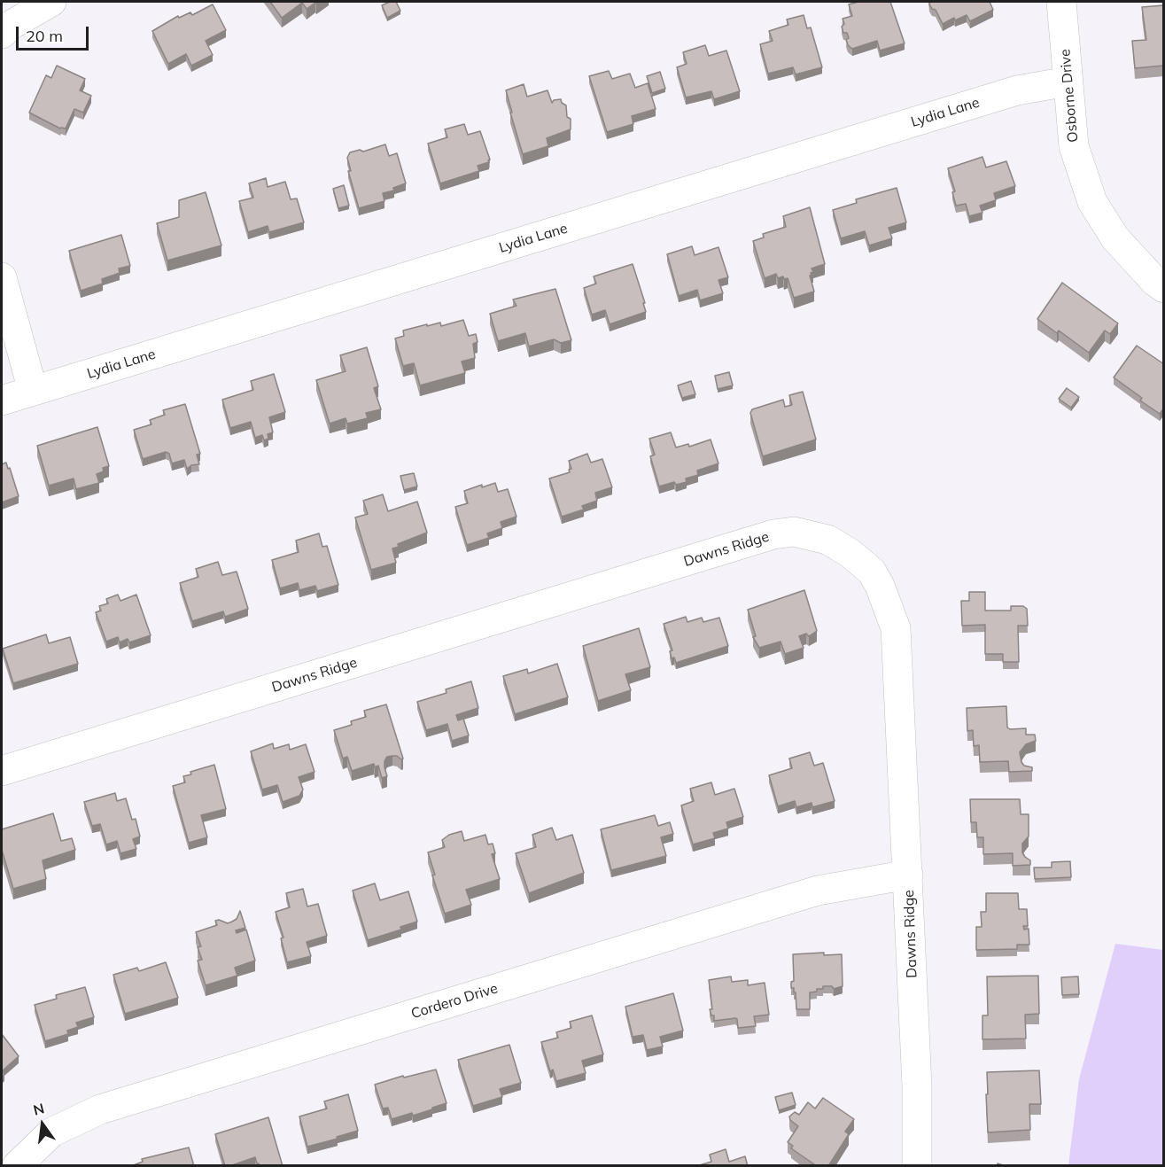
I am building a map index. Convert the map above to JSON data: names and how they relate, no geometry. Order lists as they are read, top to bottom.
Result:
{
  "streets": {
    "street": [
      "Osborne Drive",
      "Lydia Lane",
      "Dawns Ridge",
      "Cordero Drive"
    ]
  },
  "crossings": [
    ["Osborne Drive", "Lydia Lane"],
    ["Dawns Ridge", "Cordero Drive"]
  ],
  "scale_bar": "20 m",
  "north": "top"
}
